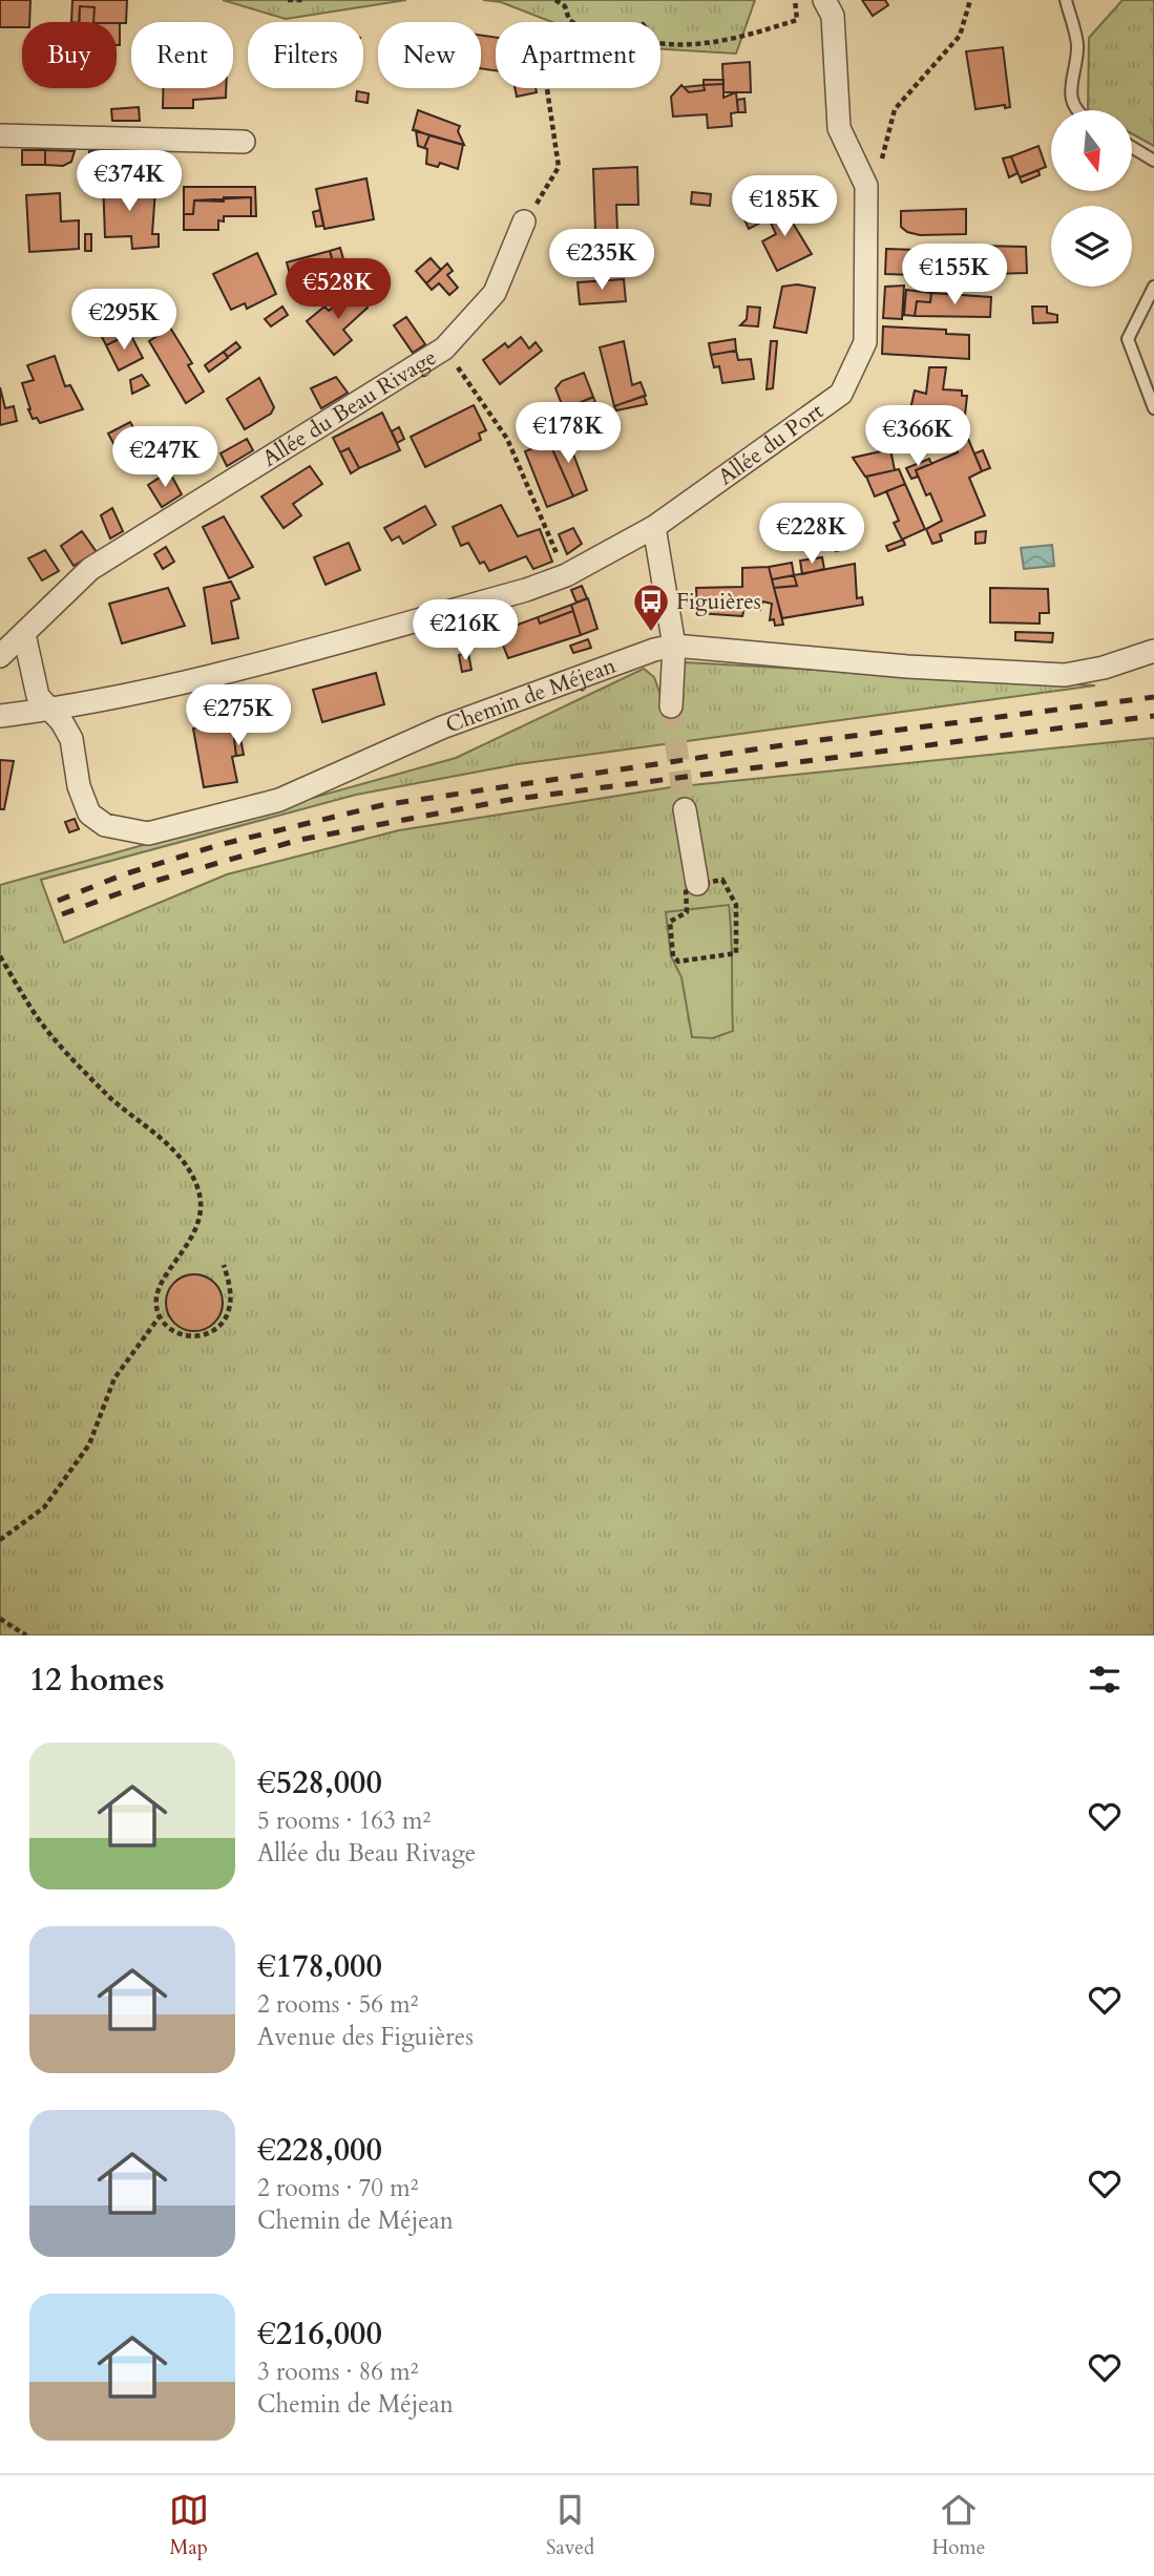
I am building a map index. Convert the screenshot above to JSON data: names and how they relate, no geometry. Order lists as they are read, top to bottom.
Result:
{
  "streets": {
    "street": ["Allée du Beau Rivage", "Allée du Port", "Chemin de Méjean"]
  },
  "crossings": [
    ["Allée du Port", "Chemin de Méjean"]
  ],
  "places": {
    "bus stop": ["Figuières"]
  },
  "north": "bottom",
  "page": {
    "chip": [
      "Buy",
      "Rent",
      "Filters",
      "New",
      "Apartment"
    ],
    "price": [
      "€374K",
      "€185K",
      "€235K",
      "€155K",
      "€528K",
      "€295K",
      "€178K",
      "€366K",
      "€247K",
      "€228K",
      "€216K",
      "€275K"
    ],
    "heading": "12 homes",
    "list": [
      {
        "name": "€528,000",
        "note": "5 rooms · 163 m² · Allée du Beau Rivage"
      },
      {
        "name": "€178,000",
        "note": "2 rooms · 56 m² · Avenue des Figuières"
      },
      {
        "name": "€228,000",
        "note": "2 rooms · 70 m² · Chemin de Méjean"
      },
      {
        "name": "€216,000",
        "note": "3 rooms · 86 m² · Chemin de Méjean"
      }
    ],
    "tabs": ["Map", "Saved", "Home"]
  }
}
